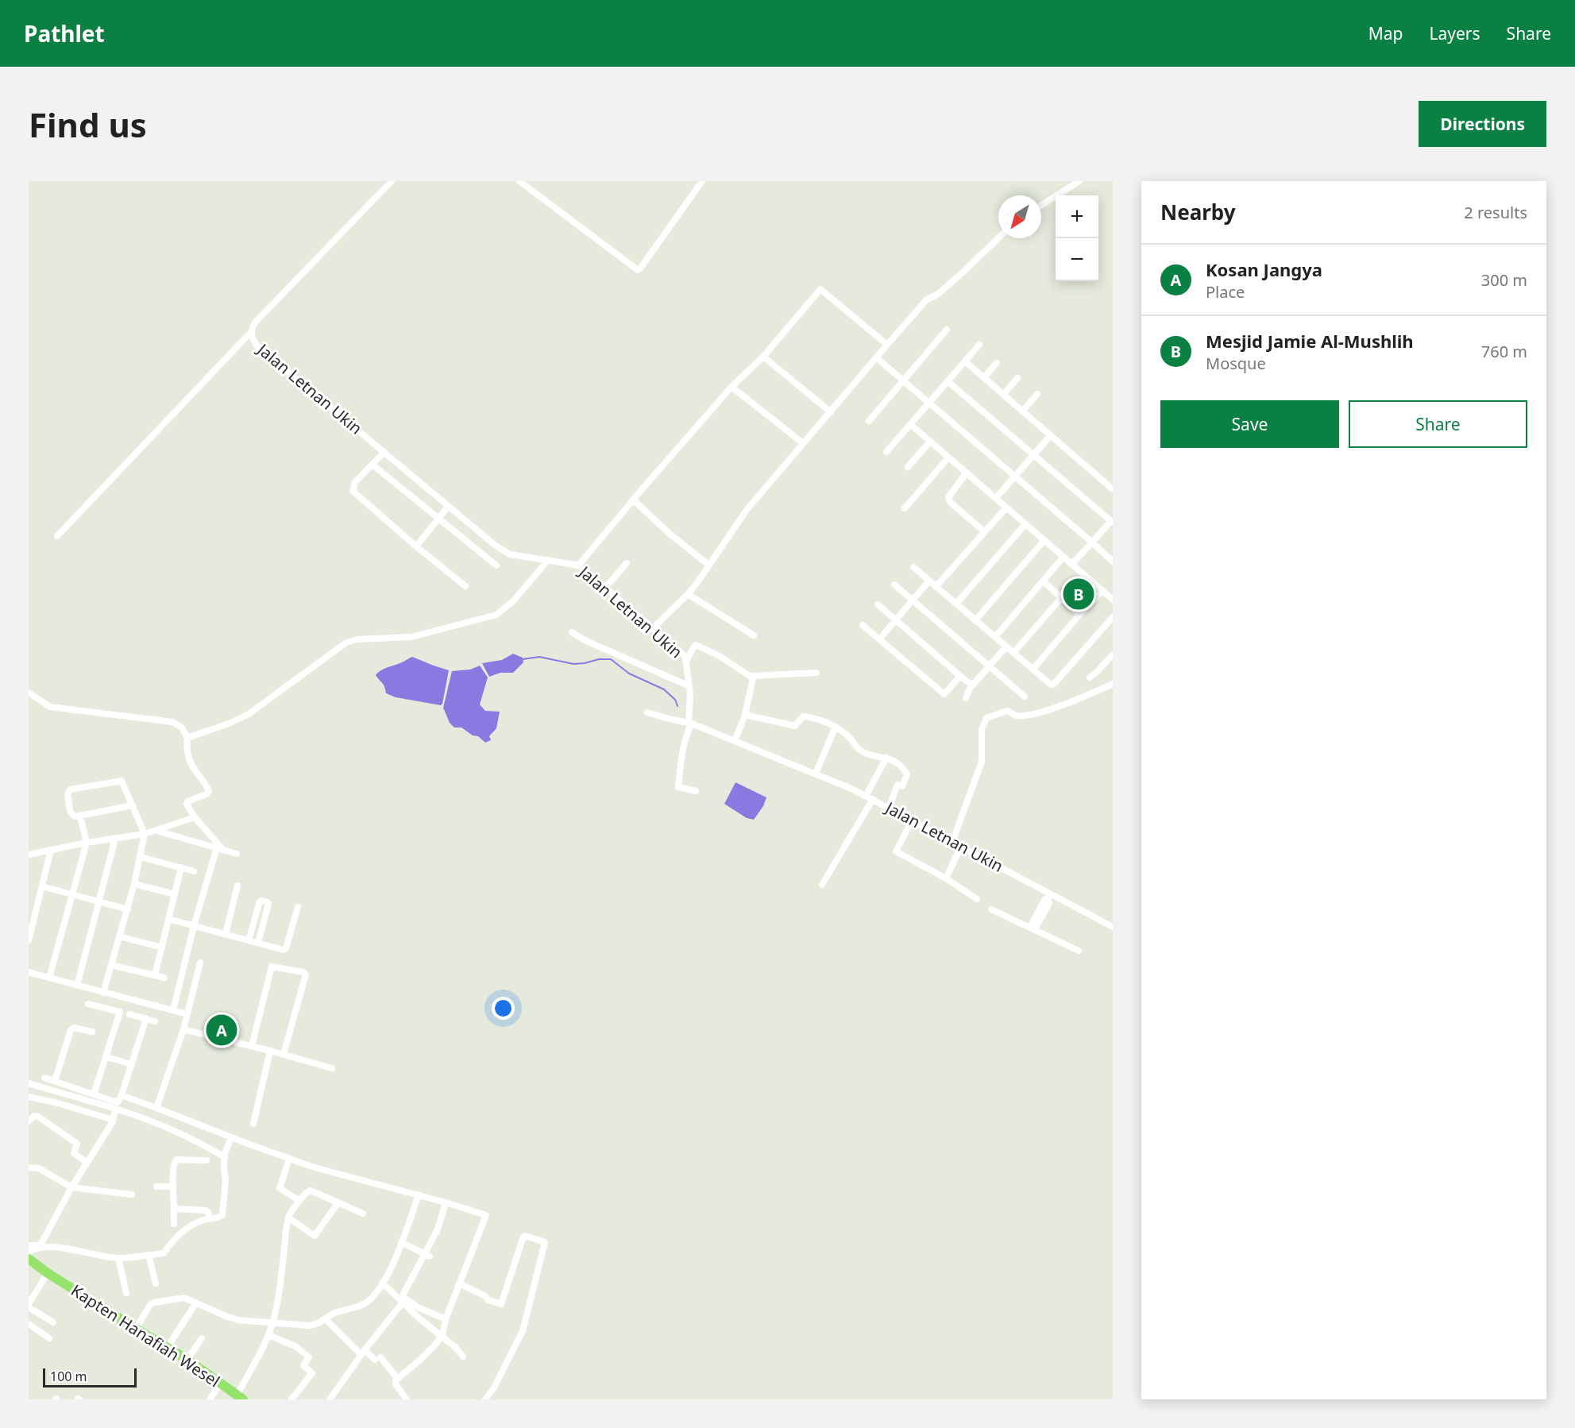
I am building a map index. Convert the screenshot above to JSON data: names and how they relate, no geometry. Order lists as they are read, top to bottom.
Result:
{
  "streets": {
    "main road": ["Kapten Hanafiah Wesel"],
    "street": ["Jalan Letnan Ukin"]
  },
  "scale_bar": "100 m",
  "north": "bottom left",
  "page": {
    "header": "Pathlet",
    "nav": ["Map", "Layers", "Share"],
    "buttons": [
      "Directions",
      ["Save", "Share"]
    ],
    "title": "Find us",
    "heading": ["Nearby", "2 results"],
    "map_buttons": ["+", "−"],
    "list": [
      {
        "mark": "A",
        "name": "Kosan Jangya",
        "note": "Place",
        "value": "300 m"
      },
      {
        "mark": "B",
        "name": "Mesjid Jamie Al-Mushlih",
        "note": "Mosque",
        "value": "760 m"
      }
    ],
    "pins": ["B", "A"],
    "scale": "100 m"
  }
}
